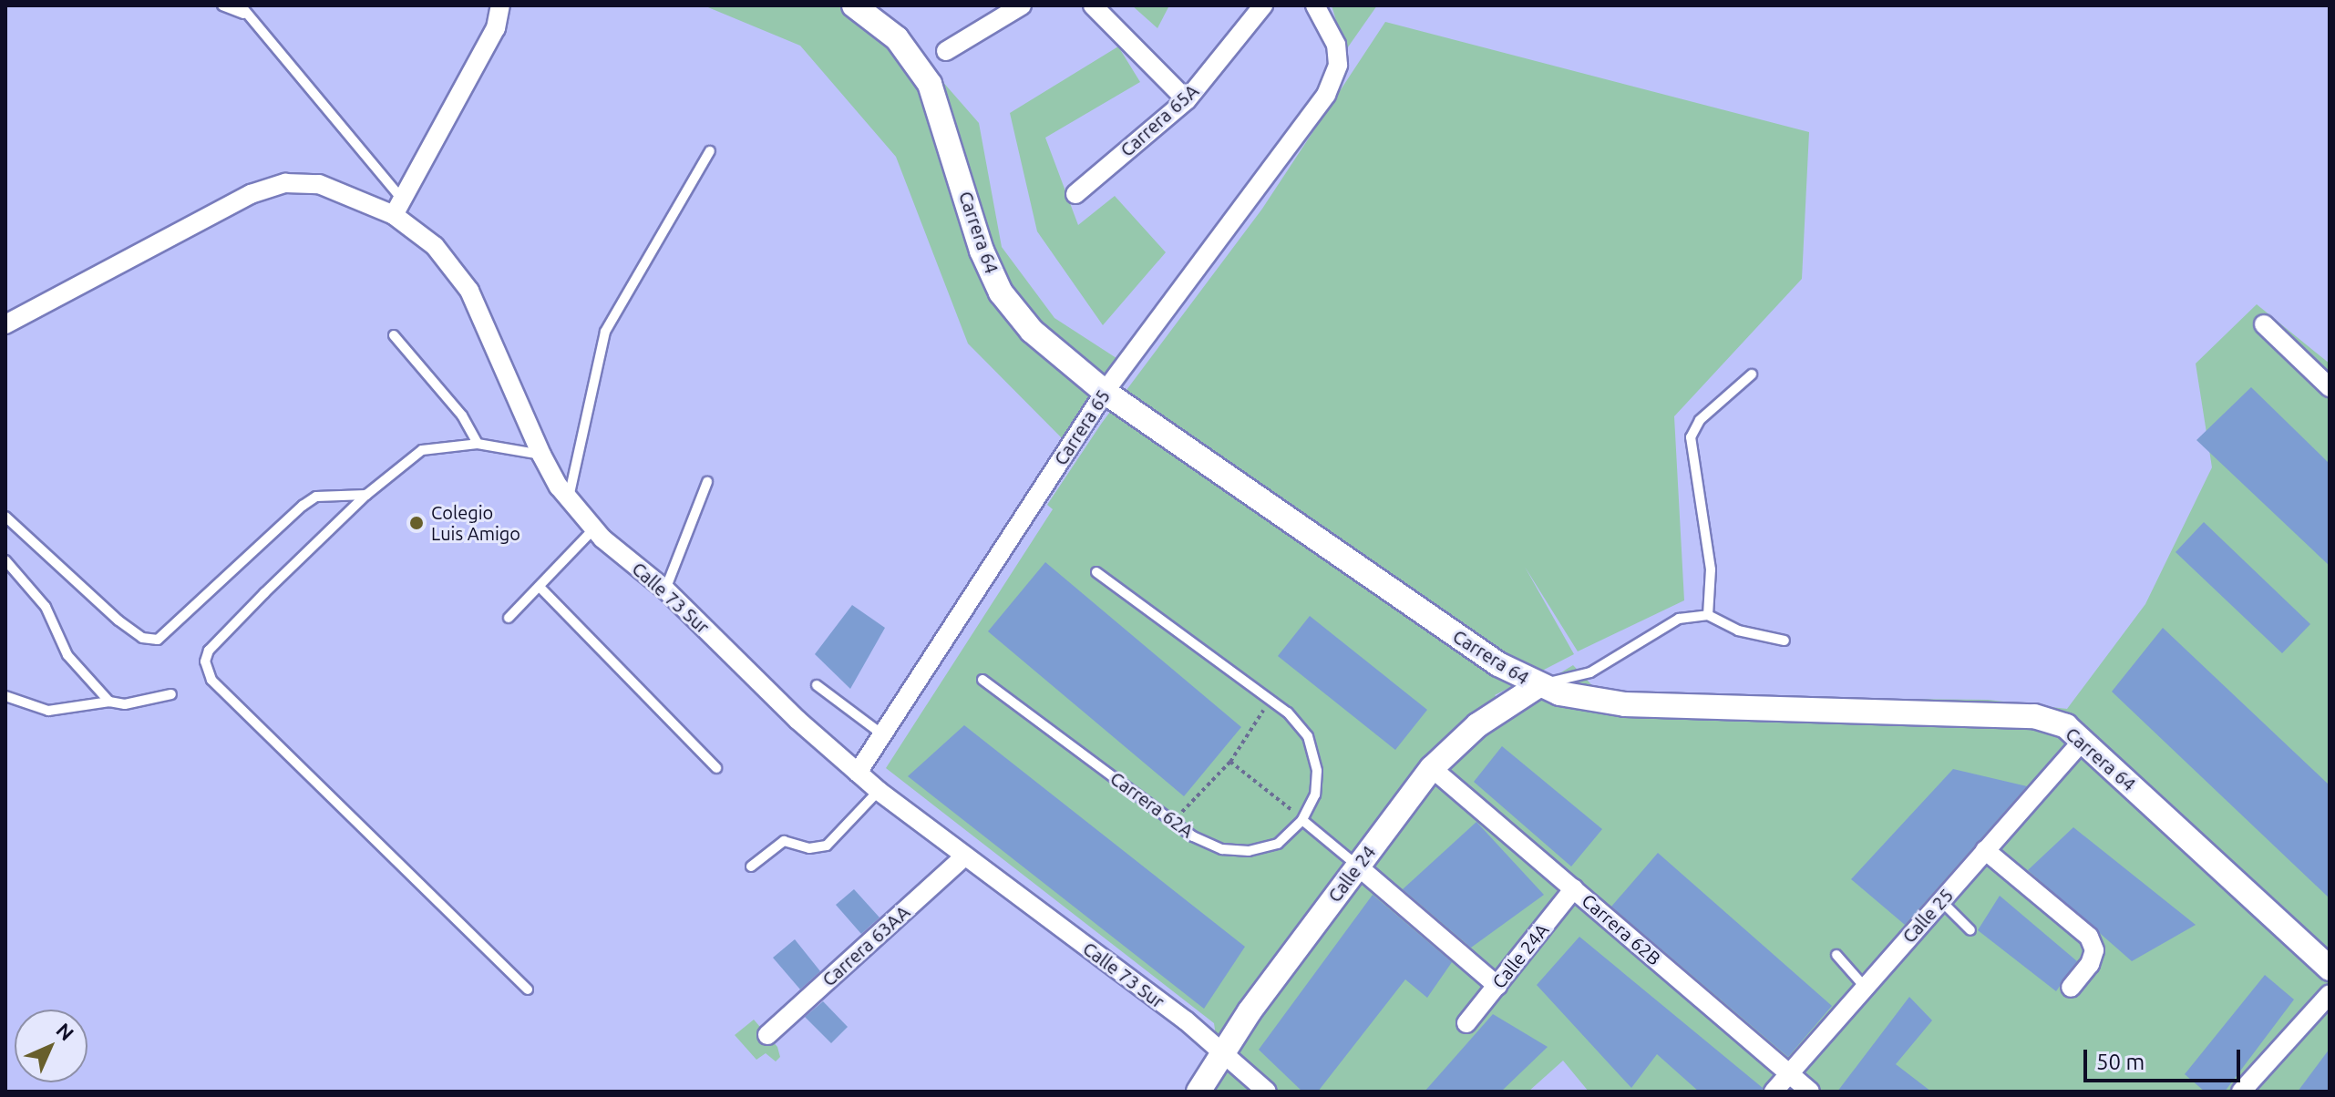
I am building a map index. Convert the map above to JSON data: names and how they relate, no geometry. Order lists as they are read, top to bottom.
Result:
{
  "streets": {
    "street": [
      "Carrera 65A",
      "Carrera 64",
      "Carrera 65",
      "Calle 73 Sur",
      "Calle 24",
      "Calle 25",
      "Carrera 62B",
      "Carrera 63AA",
      "Calle 24A"
    ],
    "lane": ["Carrera 62A"]
  },
  "crossings": [
    ["Carrera 64", "Carrera 65"],
    ["Carrera 64", "Calle 24"],
    ["Carrera 64", "Calle 25"],
    ["Carrera 65", "Calle 73 Sur"],
    ["Calle 73 Sur", "Calle 24"],
    ["Calle 73 Sur", "Carrera 63AA"],
    ["Calle 24", "Carrera 62B"],
    ["Calle 25", "Carrera 62B"],
    ["Carrera 62B", "Calle 24A"]
  ],
  "places": ["Colegio Luis Amigo"],
  "scale_bar": "50 m",
  "north": "top right"
}
